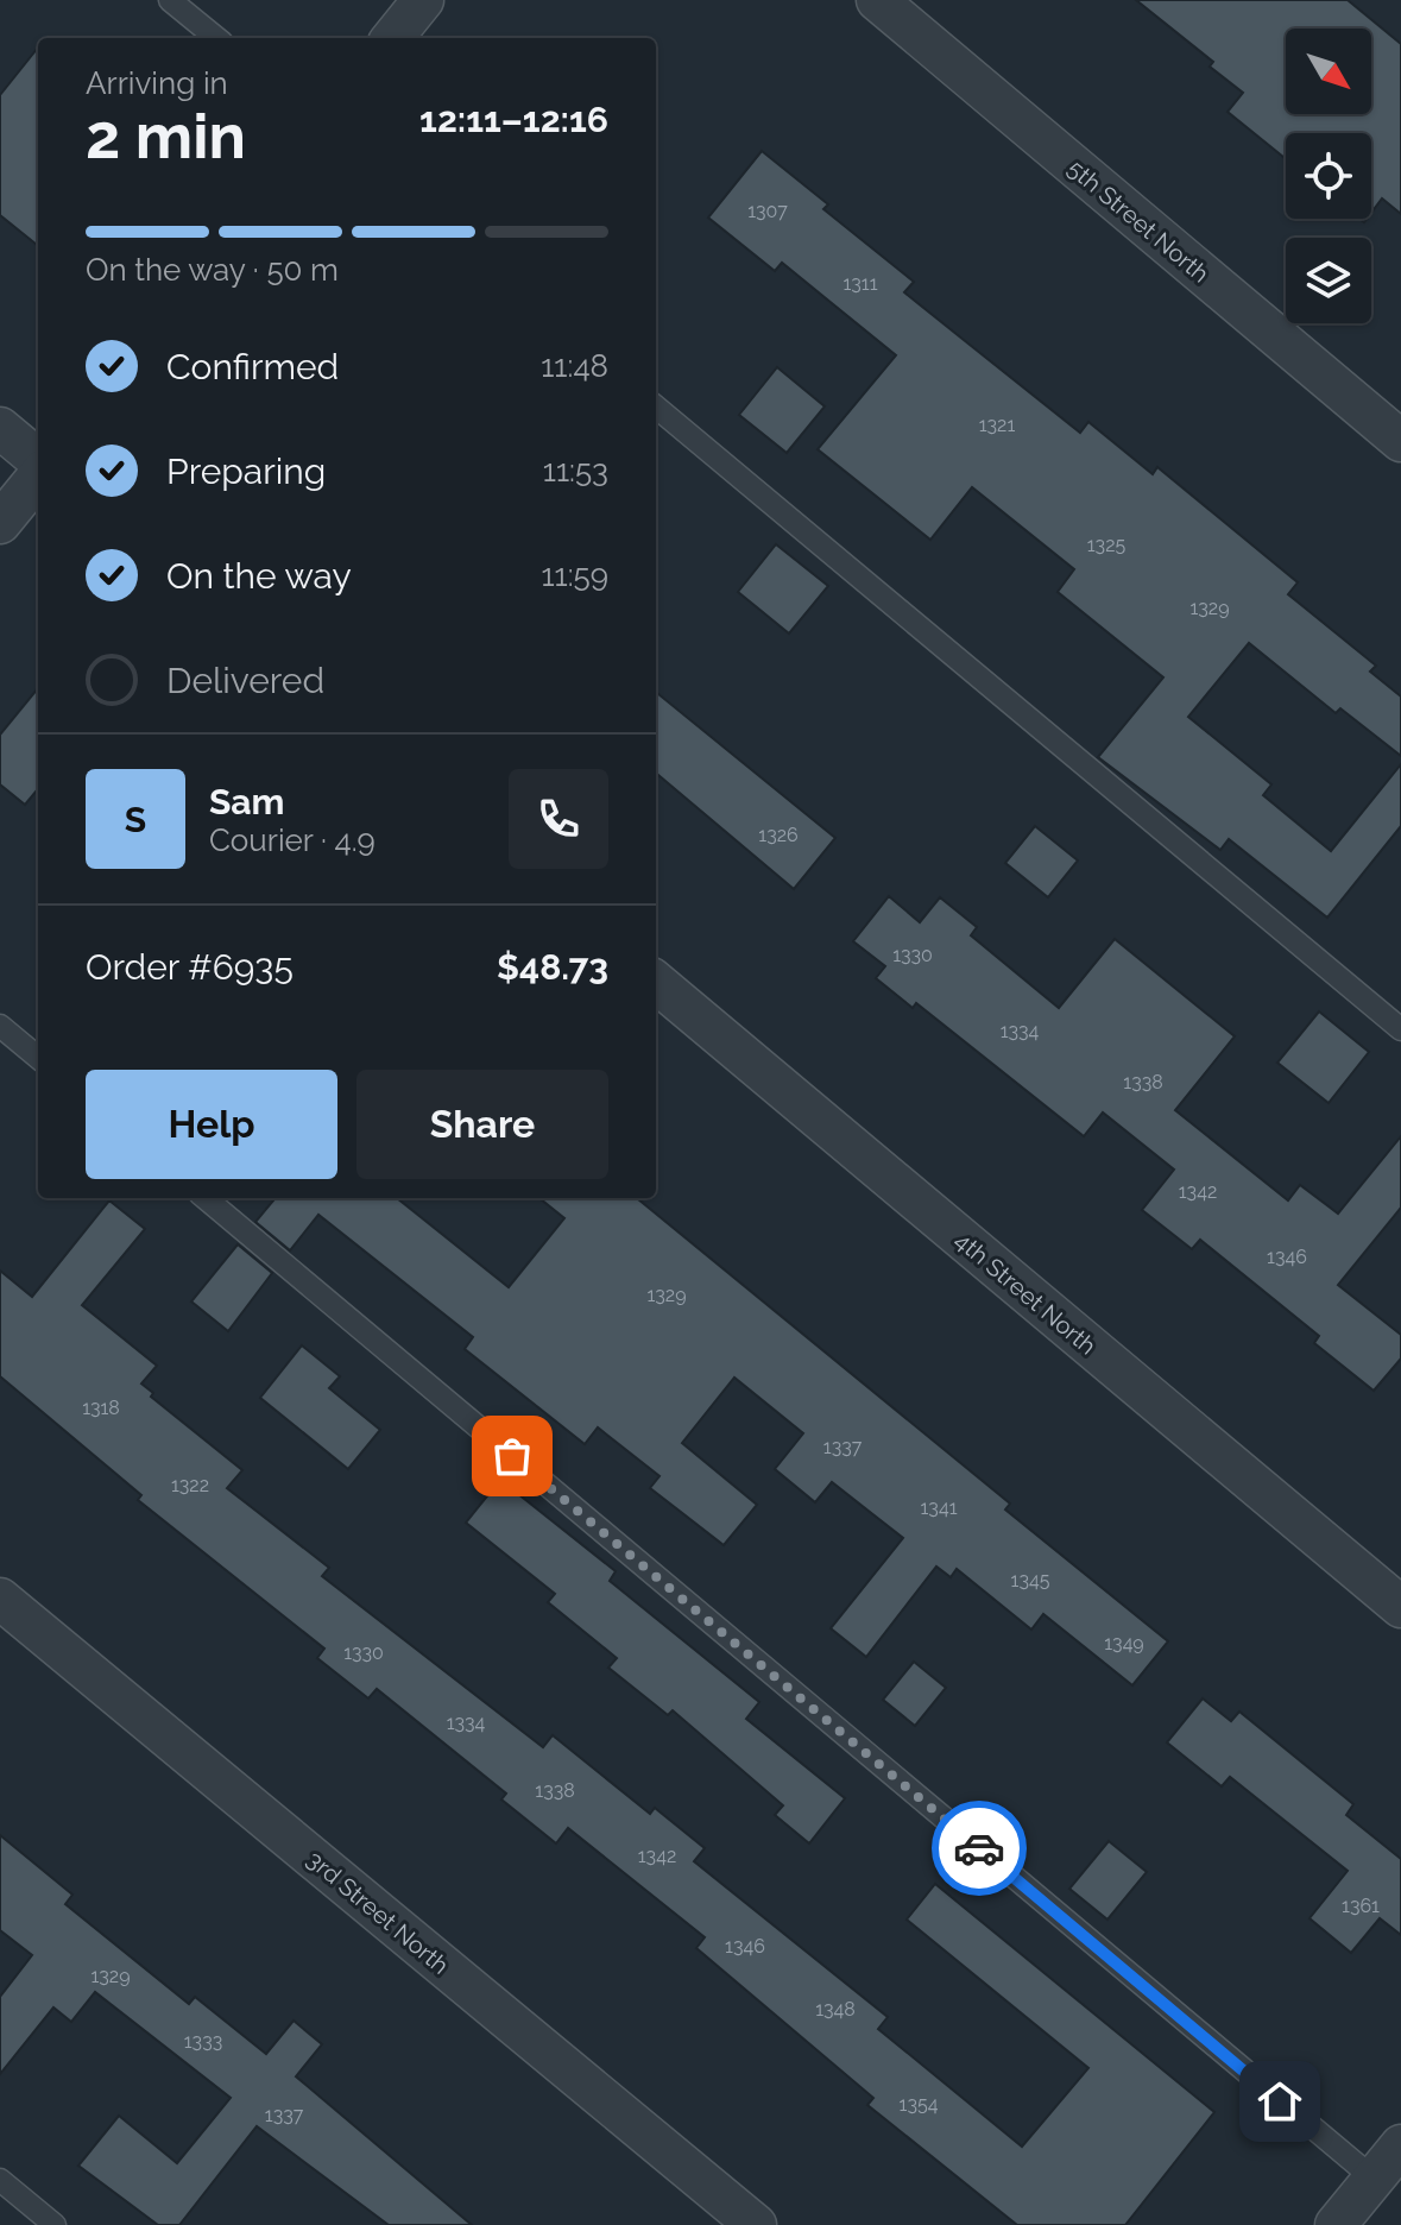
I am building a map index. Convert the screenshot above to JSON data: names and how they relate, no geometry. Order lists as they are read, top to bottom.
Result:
{
  "streets": {
    "street": ["5th Street North", "4th Street North", "3rd Street North"]
  },
  "house_numbers": [
    "1307",
    "1311",
    "1321",
    "1325",
    "1329",
    "1326",
    "1330",
    "1334",
    "1338",
    "1342",
    "1346",
    "1329",
    "1318",
    "1337",
    "1322",
    "1341",
    "1345",
    "1349",
    "1330",
    "1334",
    "1338",
    "1342",
    "1361",
    "1346",
    "1329",
    "1348",
    "1333",
    "1354",
    "1337"
  ],
  "north": "bottom right",
  "page": {
    "heading": ["2 min", "Arriving in", "12:11–12:16"],
    "panel": [
      "Sam",
      "Courier · 4.9",
      "Order #6935",
      "$48.73"
    ],
    "bar": "On the way · 50 m",
    "list": [
      ["Confirmed", "11:48"],
      ["Preparing", "11:53"],
      ["On the way", "11:59"],
      "Delivered"
    ],
    "round": "S",
    "buttons": ["Help", "Share"]
  }
}
